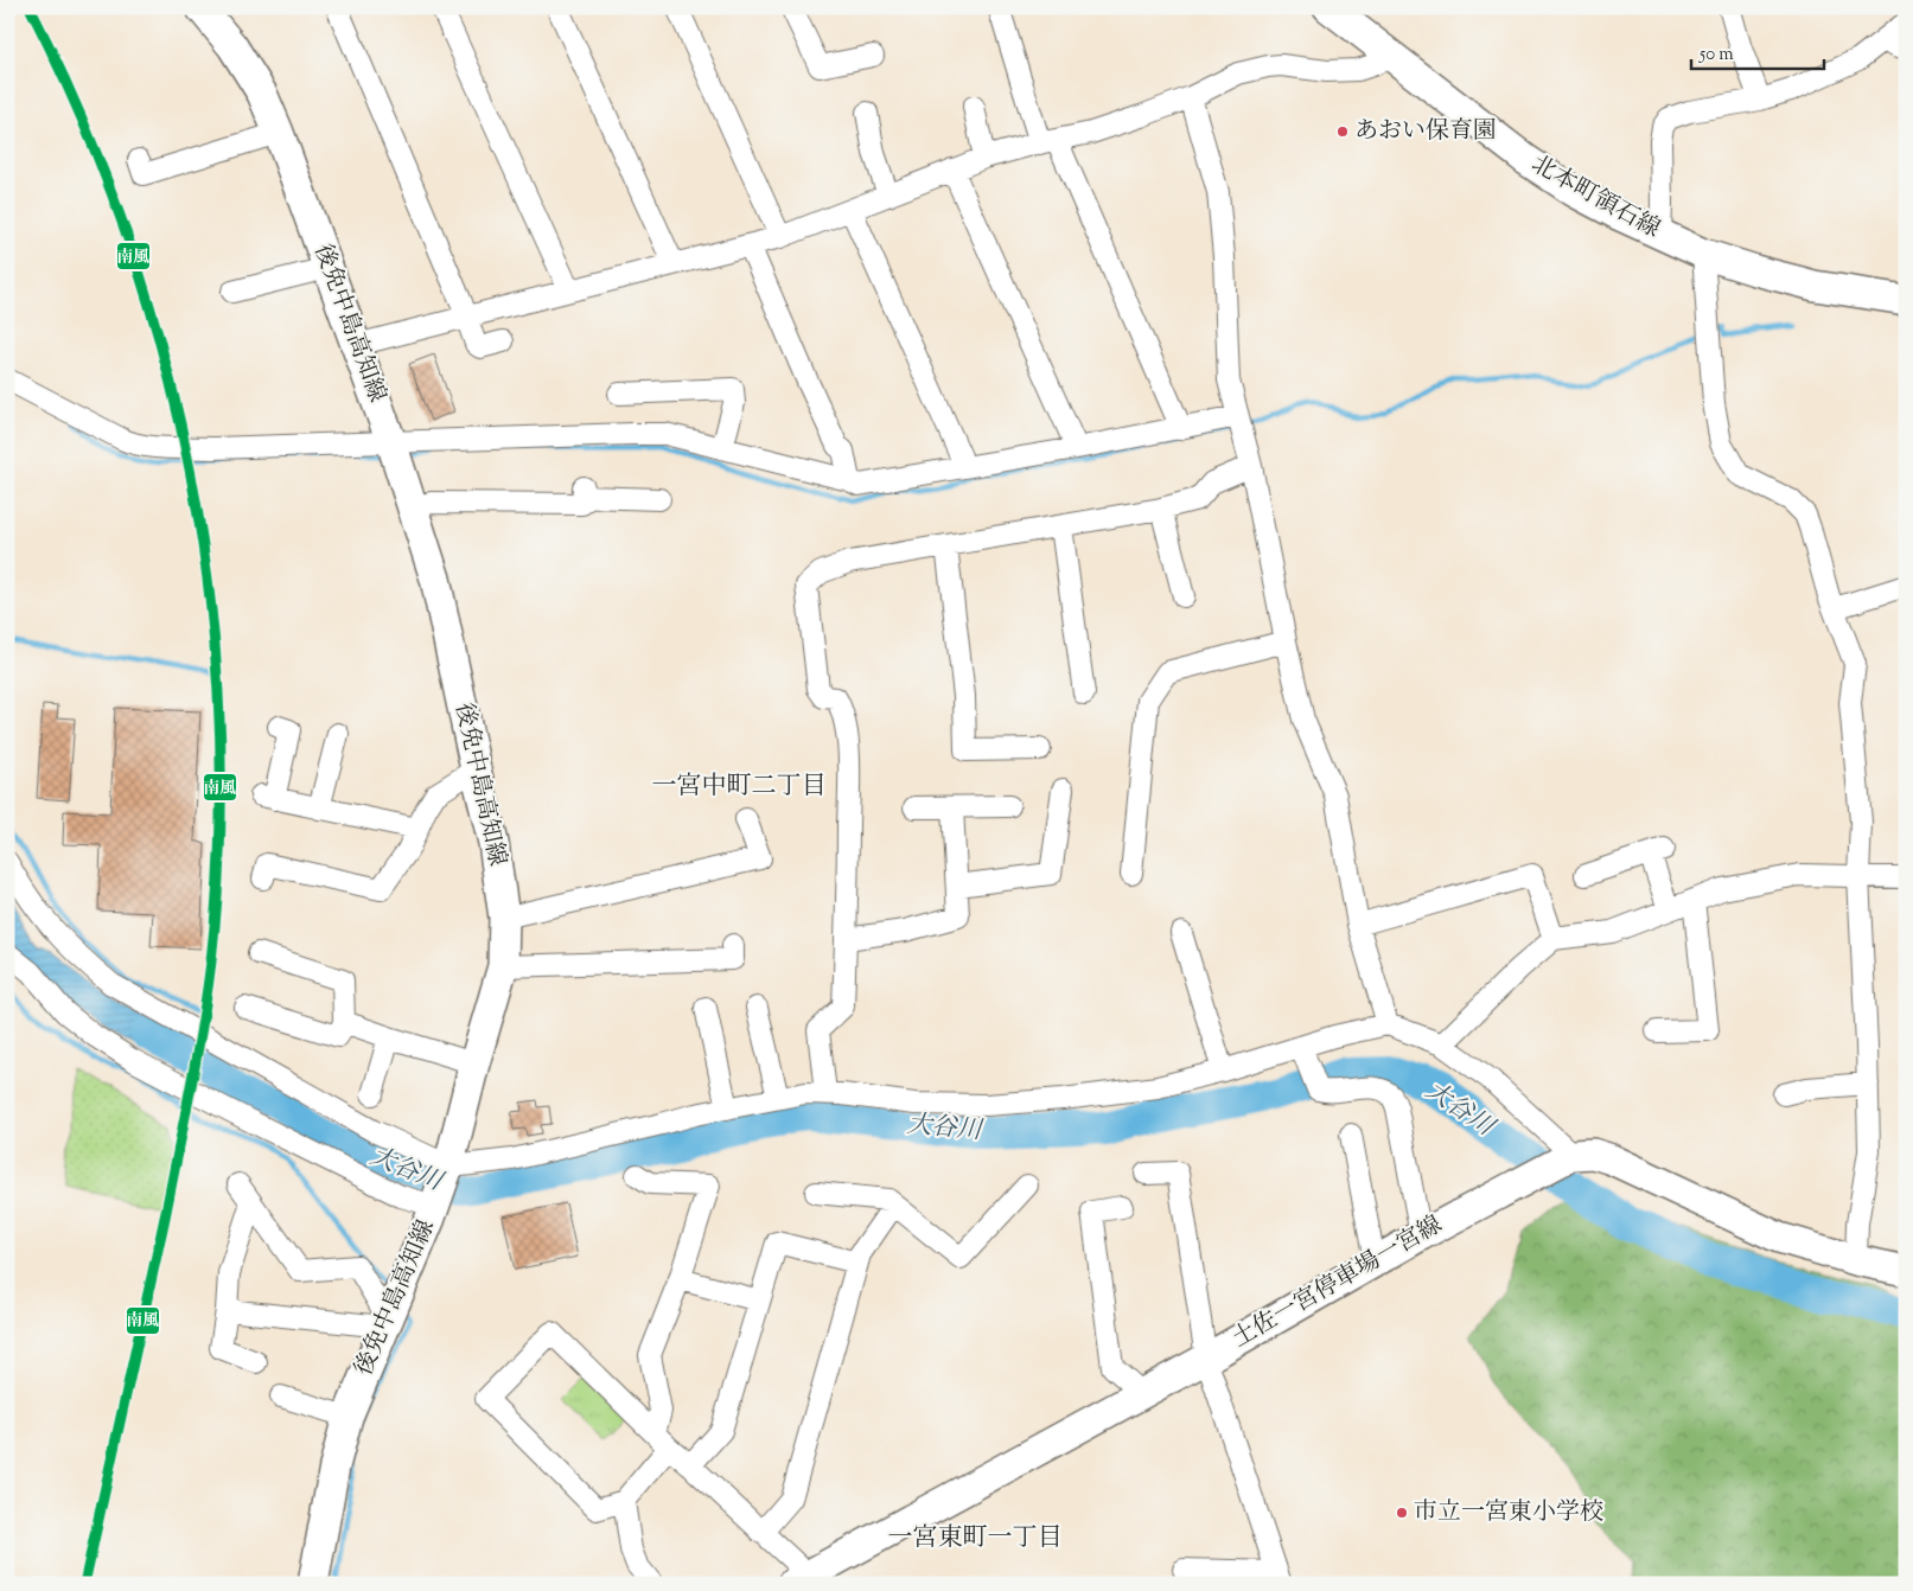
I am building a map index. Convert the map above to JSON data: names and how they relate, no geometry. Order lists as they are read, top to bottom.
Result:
{
  "streets": {
    "main road": ["北本町領石線", "後免中島高知線", "土佐一宮停車場一宮線"]
  },
  "districts": ["一宮中町二丁目", "一宮東町一丁目"],
  "water": ["大谷川"],
  "places": ["あおい保育園", "市立一宮東小学校"],
  "lines": ["transit line 南風"],
  "scale_bar": "50 m"
}
